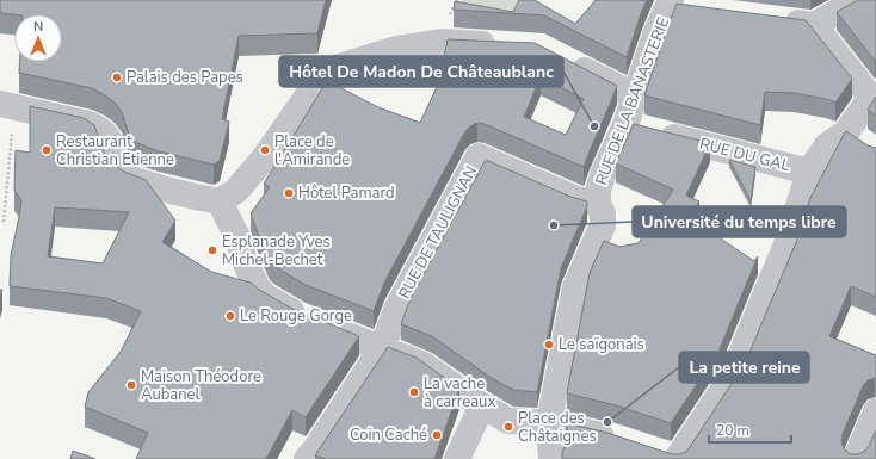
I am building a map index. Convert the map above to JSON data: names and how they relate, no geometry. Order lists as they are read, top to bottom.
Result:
{
  "streets": {
    "street": ["RUE DE LA BANASTERIE", "RUE DU GAL", "RUE DE TAULIGNAN"]
  },
  "crossings": [
    ["RUE DE LA BANASTERIE", "RUE DU GAL"],
    ["RUE DE LA BANASTERIE", "RUE DE TAULIGNAN"]
  ],
  "places": [
    "Palais des Papes",
    "Hôtel De Madon De Châteaublanc",
    "Restaurant Christian Etienne",
    "Place de l'Amirande",
    "Hôtel Pamard",
    "Université du temps libre",
    "Esplanade Yves Michel-Bechet",
    "Le Rouge Gorge",
    "Le saïgonais",
    "Maison Théodore Aubanel",
    "La vache à carreaux",
    "La petite reine",
    "Place des Châtaignes",
    "Coin Caché"
  ],
  "scale_bar": "20 m",
  "north": "top"
}
